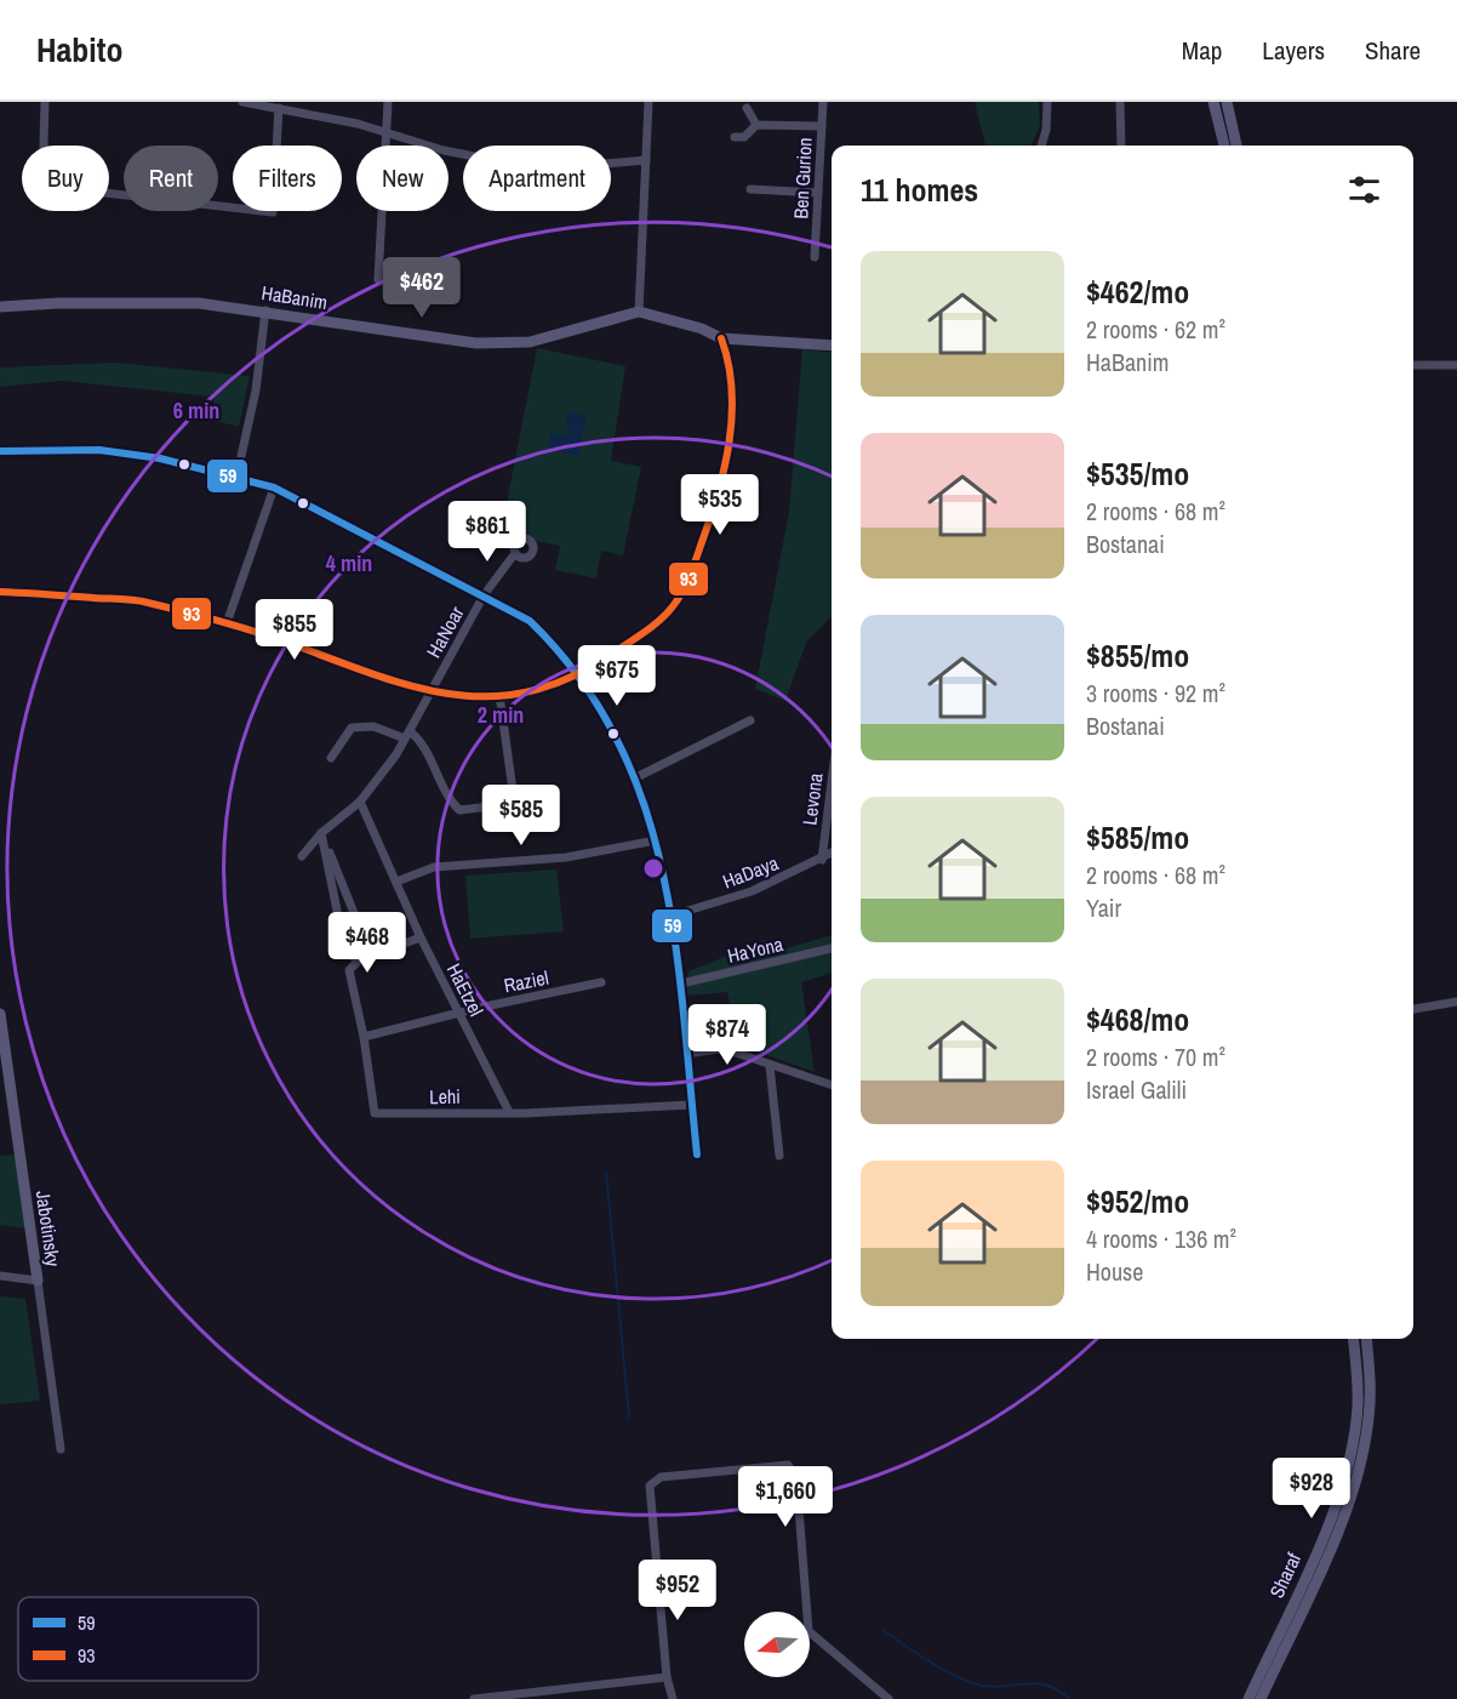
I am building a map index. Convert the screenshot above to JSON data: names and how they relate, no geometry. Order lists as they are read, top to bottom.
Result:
{
  "streets": {
    "street": [
      "Ben Gurion",
      "HaBanim",
      "HaNoar",
      "Levona",
      "HaDaya",
      "HaYona",
      "Raziel",
      "HaEtzel",
      "Lehi",
      "Jabotinsky",
      "Sharaf"
    ]
  },
  "crossings": [
    ["HaNoar", "HaEtzel"],
    ["Levona", "HaDaya"],
    ["Raziel", "HaEtzel"],
    ["HaEtzel", "Lehi"]
  ],
  "lines": ["transit line 93", "transit line 59"],
  "legend": ["59", "93"],
  "north": "left",
  "page": {
    "header": "Habito",
    "nav": ["Map", "Layers", "Share"],
    "chip": [
      "Buy",
      "Rent",
      "Filters",
      "New",
      "Apartment"
    ],
    "heading": "11 homes",
    "list": [
      {
        "name": "$462/mo",
        "note": "2 rooms · 62 m² · HaBanim"
      },
      {
        "name": "$535/mo",
        "note": "2 rooms · 68 m² · Bostanai"
      },
      {
        "name": "$855/mo",
        "note": "3 rooms · 92 m² · Bostanai"
      },
      {
        "name": "$585/mo",
        "note": "2 rooms · 68 m² · Yair"
      },
      {
        "name": "$468/mo",
        "note": "2 rooms · 70 m² · Israel Galili"
      },
      {
        "name": "$952/mo",
        "note": "4 rooms · 136 m² · House"
      }
    ],
    "price": [
      "$462",
      "$535",
      "$861",
      "$855",
      "$675",
      "$585",
      "$468",
      "$874",
      "$928",
      "$1,660",
      "$952"
    ]
  },
  "rings": ["6 min", "4 min", "2 min"]
}
